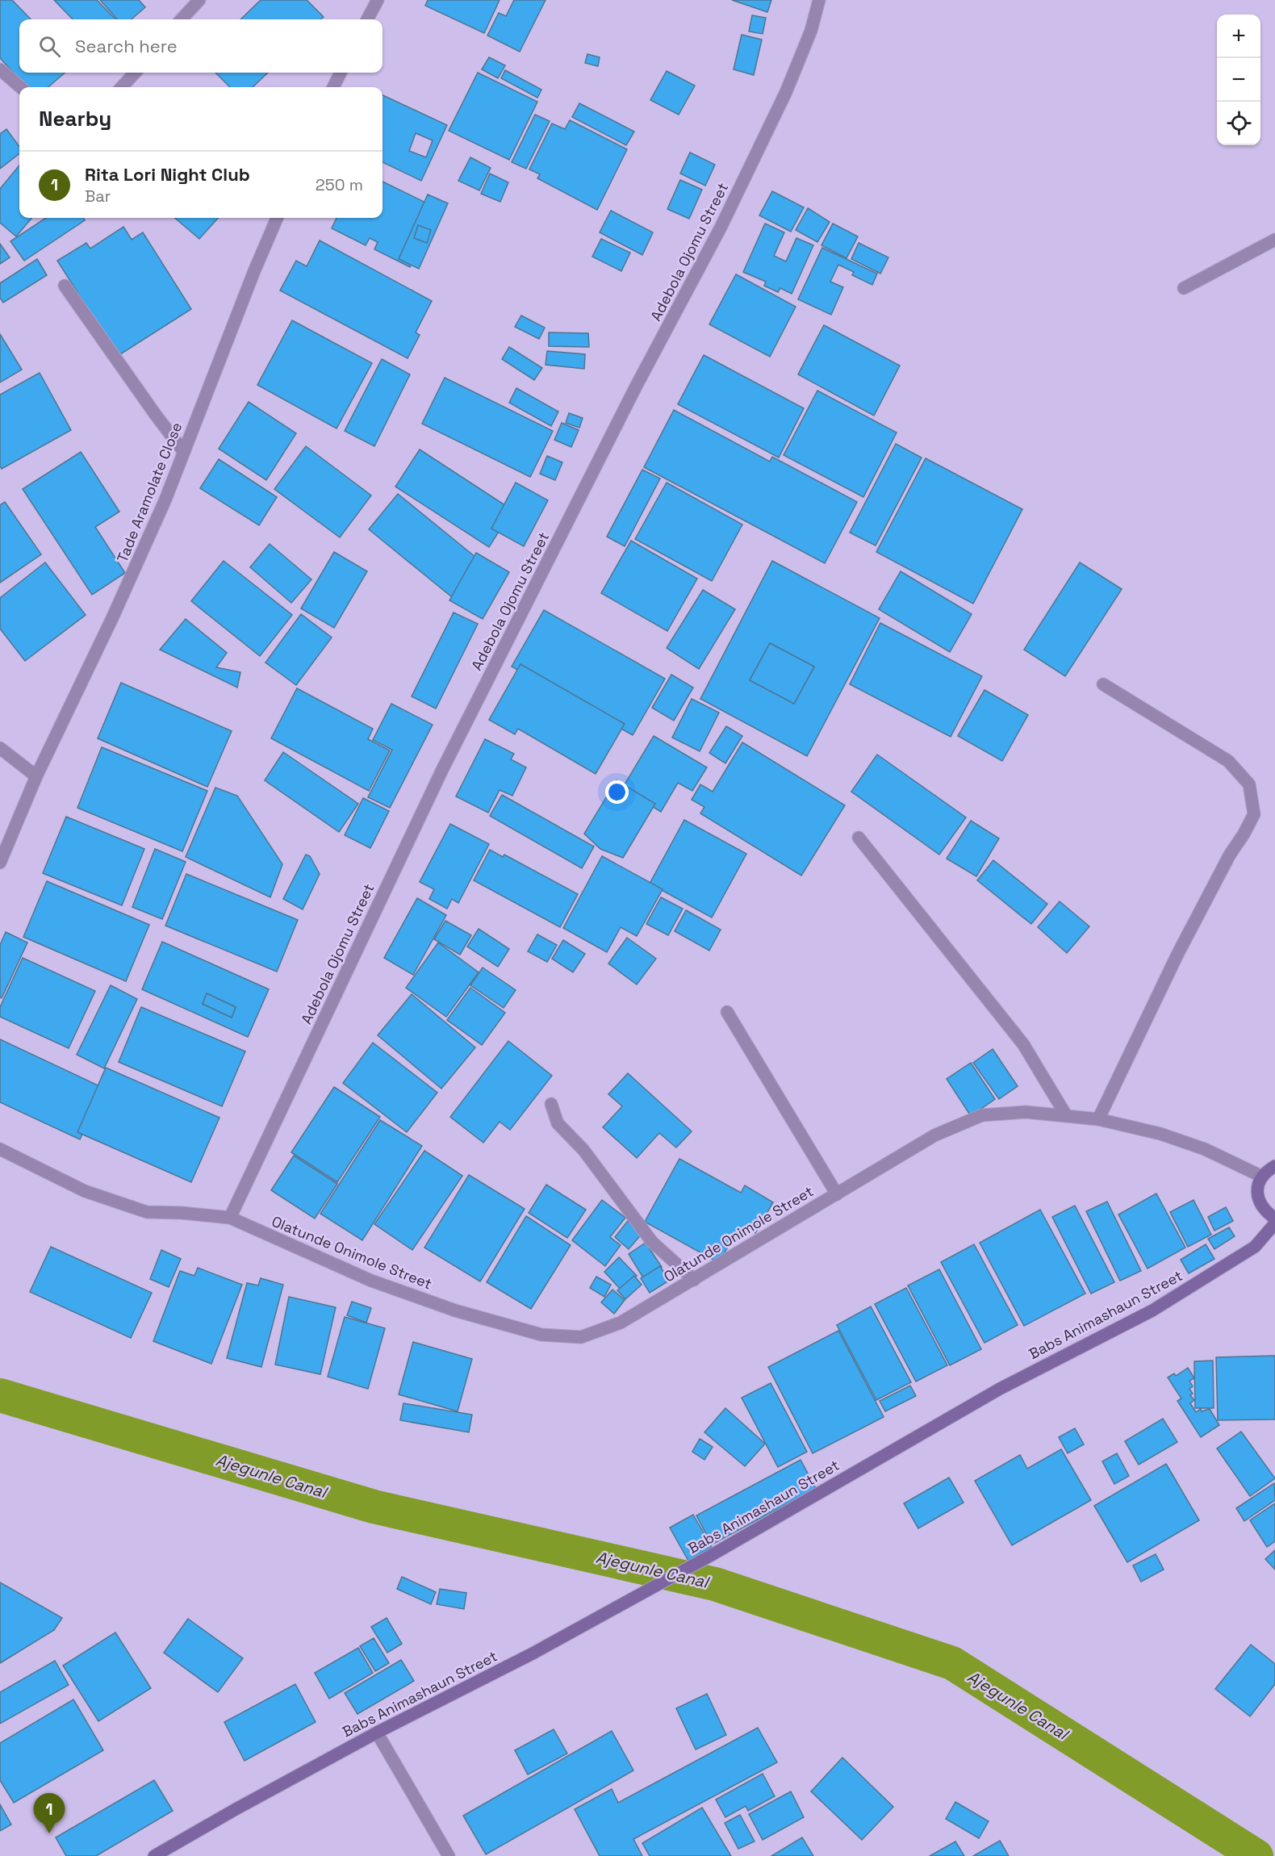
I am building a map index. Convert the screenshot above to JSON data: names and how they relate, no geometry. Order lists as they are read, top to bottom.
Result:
{
  "streets": {
    "main road": ["Babs Animashaun Street"],
    "street": ["Adebola Ojomu Street", "Tade Aramolate Close", "Olatunde Onimole Street"]
  },
  "crossings": [
    ["Adebola Ojomu Street", "Olatunde Onimole Street"]
  ],
  "water": ["Ajegunle Canal"],
  "page": {
    "map_buttons": ["+", "−"],
    "search": "Search here",
    "heading": "Nearby",
    "list": [
      {
        "mark": "1",
        "name": "Rita Lori Night Club",
        "note": "Bar",
        "value": "250 m"
      }
    ],
    "pins": "1"
  }
}
